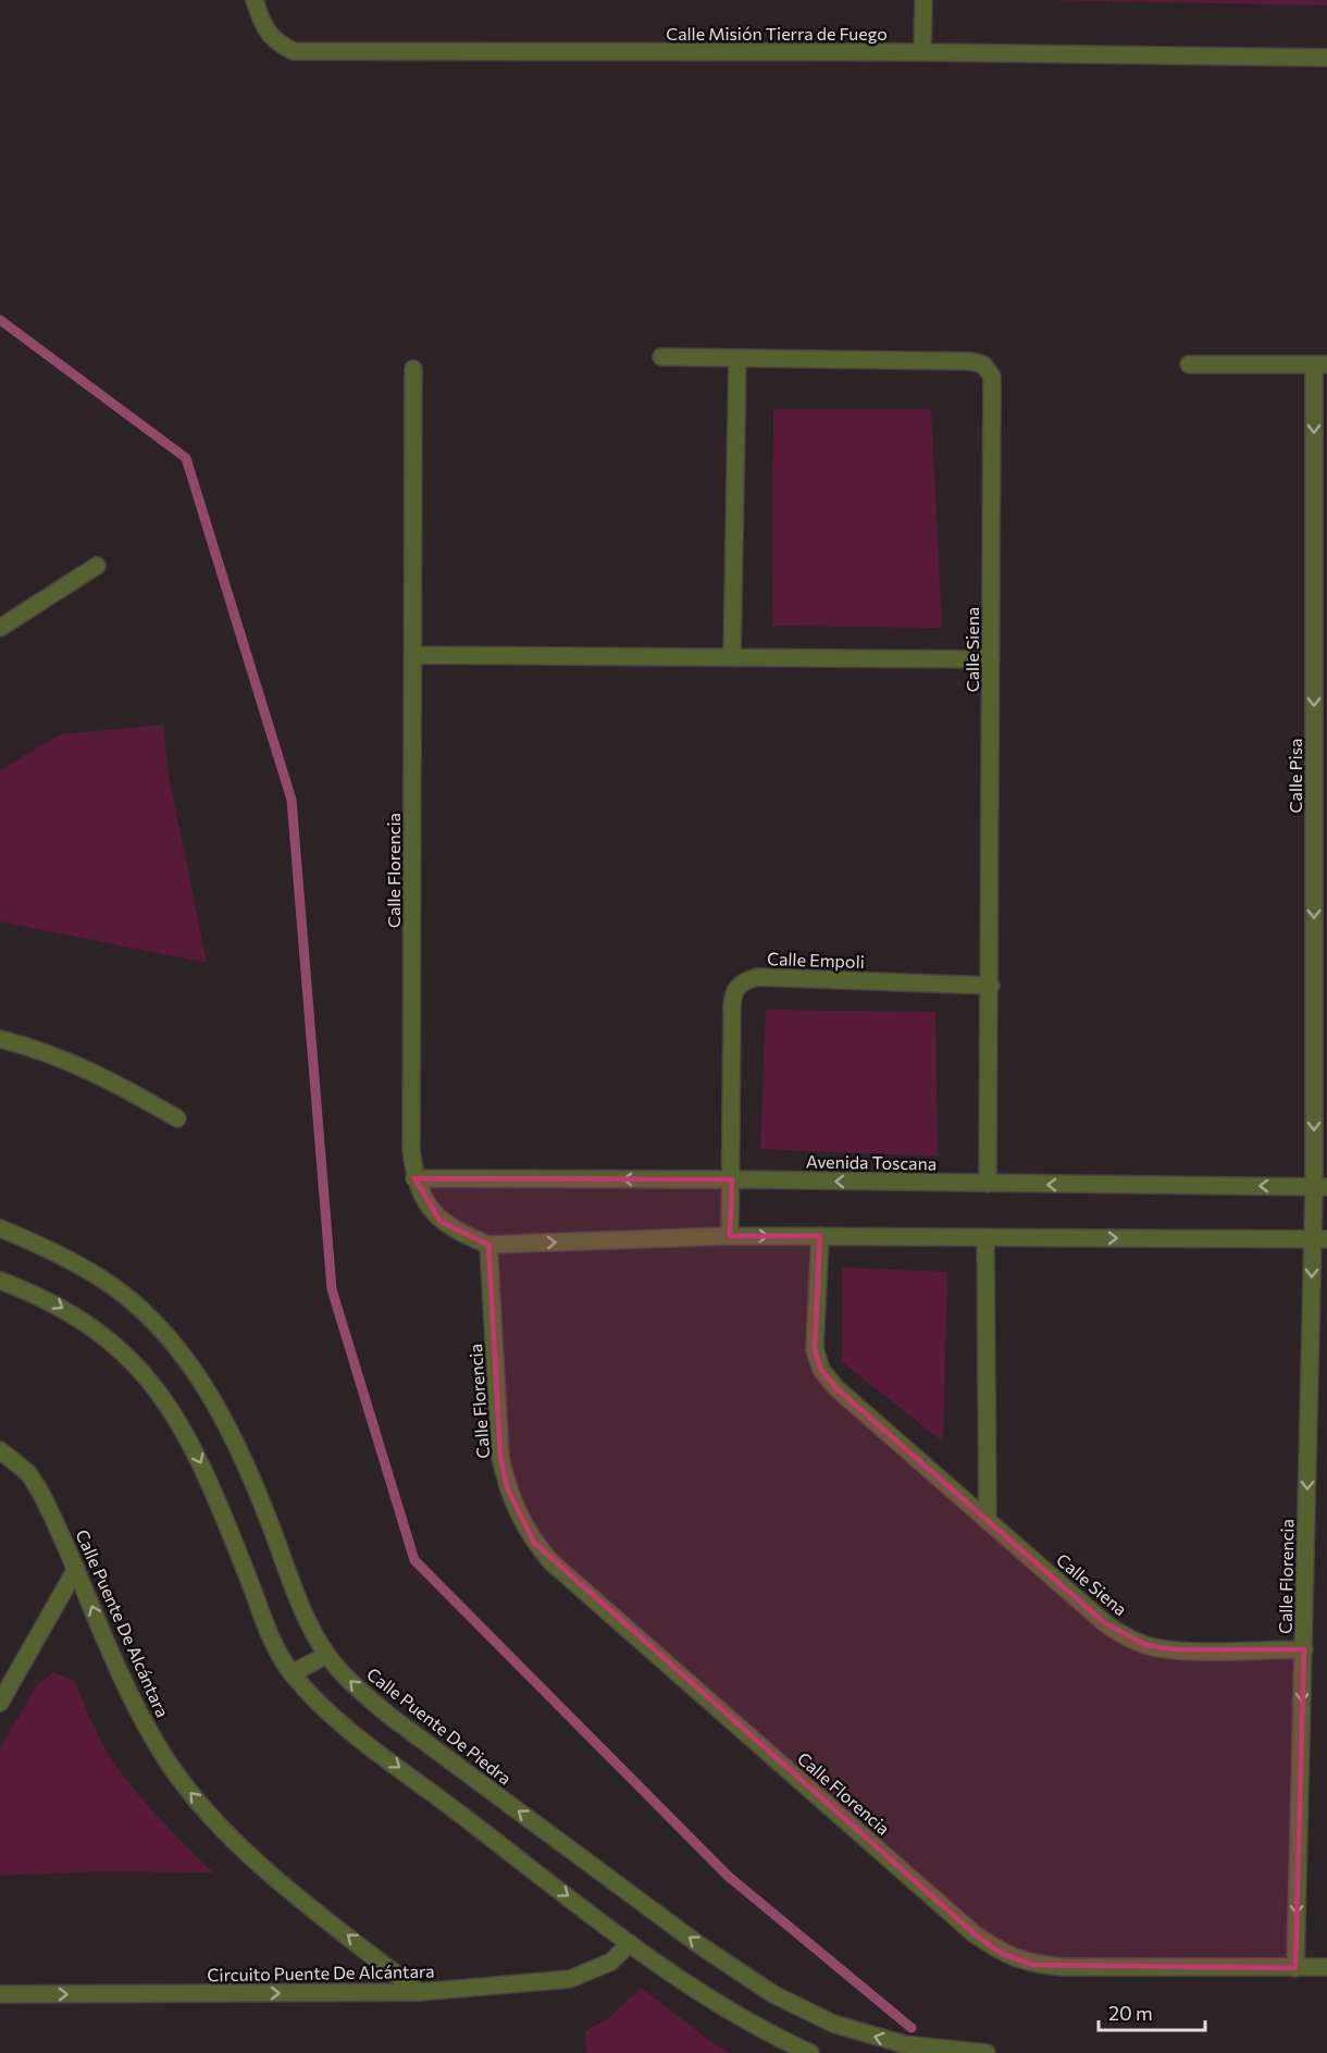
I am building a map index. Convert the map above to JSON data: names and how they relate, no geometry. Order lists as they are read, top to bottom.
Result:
{
  "streets": {
    "street": [
      "Calle Misión Tierra de Fuego",
      "Calle Siena",
      "Calle Pisa",
      "Calle Florencia",
      "Calle Empoli",
      "Avenida Toscana",
      "Calle Puente De Alcántara",
      "Calle Puente De Piedra",
      "Circuito Puente De Alcántara"
    ]
  },
  "crossings": [
    ["Calle Siena", "Calle Florencia"],
    ["Calle Siena", "Calle Empoli"],
    ["Calle Siena", "Avenida Toscana"],
    ["Calle Pisa", "Calle Florencia"],
    ["Calle Pisa", "Avenida Toscana"],
    ["Calle Florencia", "Avenida Toscana"],
    ["Calle Empoli", "Avenida Toscana"],
    ["Calle Puente De Alcántara", "Circuito Puente De Alcántara"]
  ],
  "one_way": ["Calle Pisa", "Calle Puente De Alcántara", "Circuito Puente De Alcántara"],
  "scale_bar": "20 m"
}
